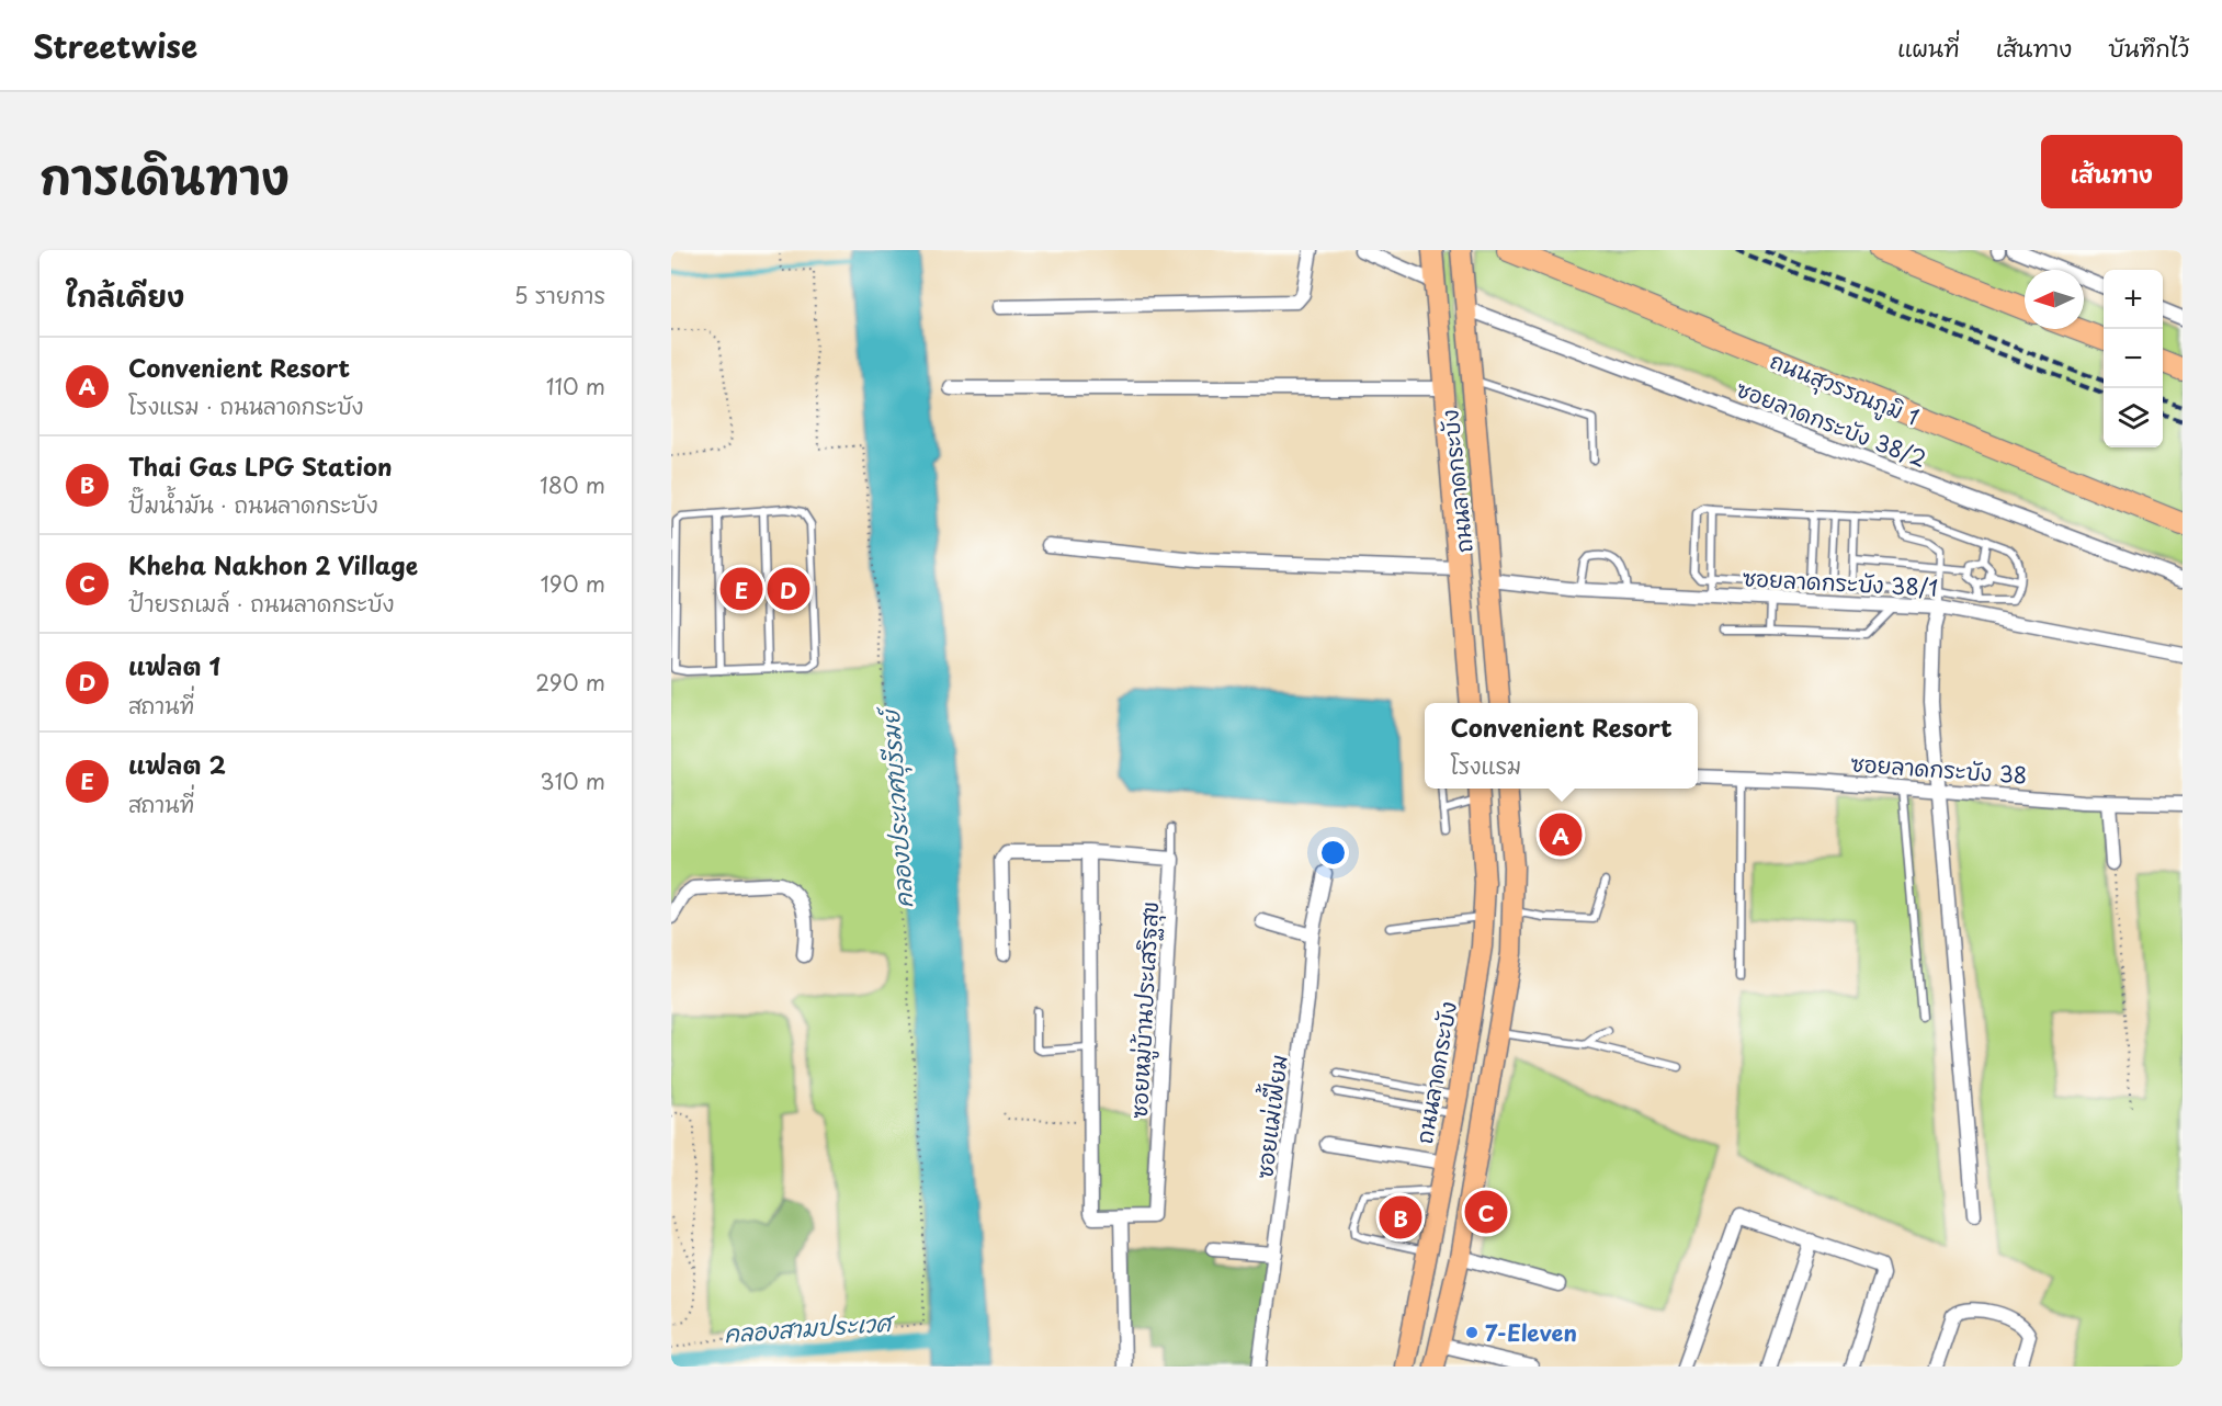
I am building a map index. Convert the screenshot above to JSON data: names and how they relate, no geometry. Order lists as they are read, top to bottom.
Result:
{
  "streets": {
    "highway": ["ถนนสุวรรณภูมิ 1"],
    "main road": ["ถนนลาดกระบัง"],
    "street": [
      "ซอยลาดกระบัง 38/2",
      "ซอยลาดกระบัง 38/1",
      "ซอยลาดกระบัง 38",
      "ซอยหมู่บ้านประเสริฐสุข",
      "ซอยแม่เฟี้ยม"
    ]
  },
  "crossings": [
    ["ซอยลาดกระบัง 38/2", "ถนนลาดกระบัง"],
    ["ถนนลาดกระบัง", "ซอยลาดกระบัง 38/1"]
  ],
  "water": ["คลองประเวศบุรีรมย์", "คลองสามประเวศ"],
  "places": ["7-Eleven"],
  "north": "left",
  "page": {
    "header": "Streetwise",
    "nav": ["แผนที่", "เส้นทาง", "บันทึกไว้"],
    "title": "การเดินทาง",
    "buttons": "เส้นทาง",
    "heading": ["ใกล้เคียง", "5 รายการ"],
    "map_buttons": ["+", "−"],
    "list": [
      {
        "mark": "A",
        "name": "Convenient Resort",
        "note": "โรงแรม · ถนนลาดกระบัง",
        "value": "110 m"
      },
      {
        "mark": "B",
        "name": "Thai Gas LPG Station",
        "note": "ปั๊มน้ำมัน · ถนนลาดกระบัง",
        "value": "180 m"
      },
      {
        "mark": "C",
        "name": "Kheha Nakhon 2 Village",
        "note": "ป้ายรถเมล์ · ถนนลาดกระบัง",
        "value": "190 m"
      },
      {
        "mark": "D",
        "name": "แฟลต 1",
        "note": "สถานที่",
        "value": "290 m"
      },
      {
        "mark": "E",
        "name": "แฟลต 2",
        "note": "สถานที่",
        "value": "310 m"
      }
    ],
    "pins": [
      "D",
      "E",
      "A",
      "C",
      "B"
    ],
    "popup": ["Convenient Resort", "โรงแรม"]
  }
}
